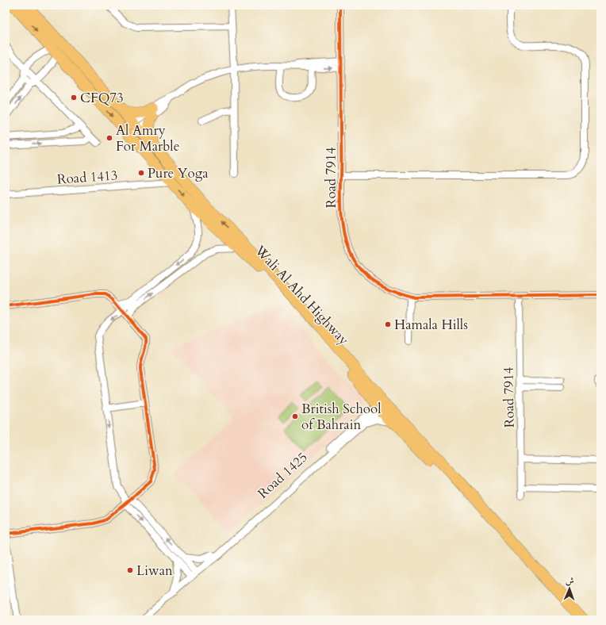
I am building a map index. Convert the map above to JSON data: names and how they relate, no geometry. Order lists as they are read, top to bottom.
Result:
{
  "streets": {
    "main road": ["Wali Al Ahd Highway"],
    "street": ["Road 1413", "Road 7914", "Road 1425"]
  },
  "crossings": [
    ["Road 1413", "Wali Al Ahd Highway"],
    ["Wali Al Ahd Highway", "Road 1425"]
  ],
  "places": [
    "CFQ73",
    "Al Amry For Marble",
    "Pure Yoga",
    "Hamala Hills",
    "British School of Bahrain",
    "Liwan"
  ],
  "north": "top"
}
